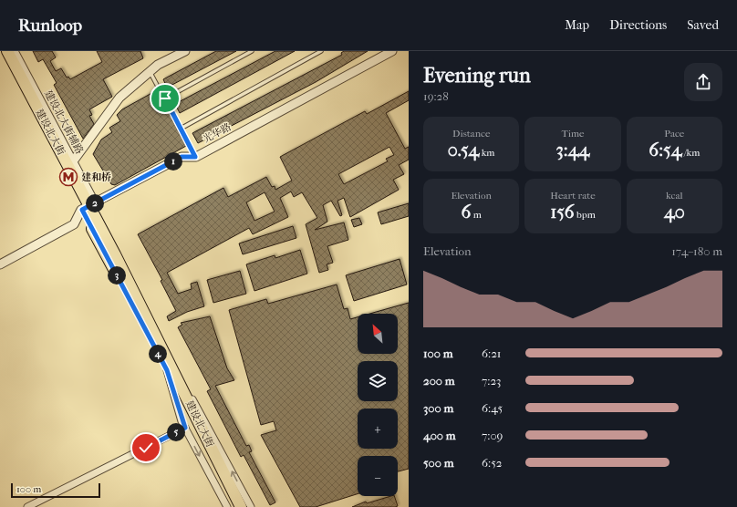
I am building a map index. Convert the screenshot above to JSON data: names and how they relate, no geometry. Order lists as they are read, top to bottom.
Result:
{
  "streets": {
    "main road": ["建设北大街"],
    "street": ["建设北大街辅路", "光华路"]
  },
  "crossings": [
    ["建设北大街辅路", "建设北大街"],
    ["建设北大街", "光华路"]
  ],
  "places": {
    "metro station": ["建和桥"]
  },
  "scale_bar": "100 m",
  "north": "top left",
  "page": {
    "header": "Runloop",
    "nav": ["Map", "Directions", "Saved"],
    "heading": ["Evening run", "19:28"],
    "stats": [
      ["Distance", "0.54 km"],
      ["Time", "3:44"],
      ["Pace", "6:54 /km"],
      ["Elevation", "6 m"],
      ["Heart rate", "156 bpm"],
      ["kcal", "40"]
    ],
    "pins": [
      "1",
      "2",
      "3",
      "4",
      "5"
    ],
    "chart": ["Elevation", "174–180 m"],
    "map_buttons": ["+", "−"],
    "list": [
      {
        "name": "100 m",
        "note": "6:21"
      },
      {
        "name": "200 m",
        "note": "7:23"
      },
      {
        "name": "300 m",
        "note": "6:45"
      },
      {
        "name": "400 m",
        "note": "7:09"
      },
      {
        "name": "500 m",
        "note": "6:52"
      }
    ],
    "scale": "100 m"
  }
}
